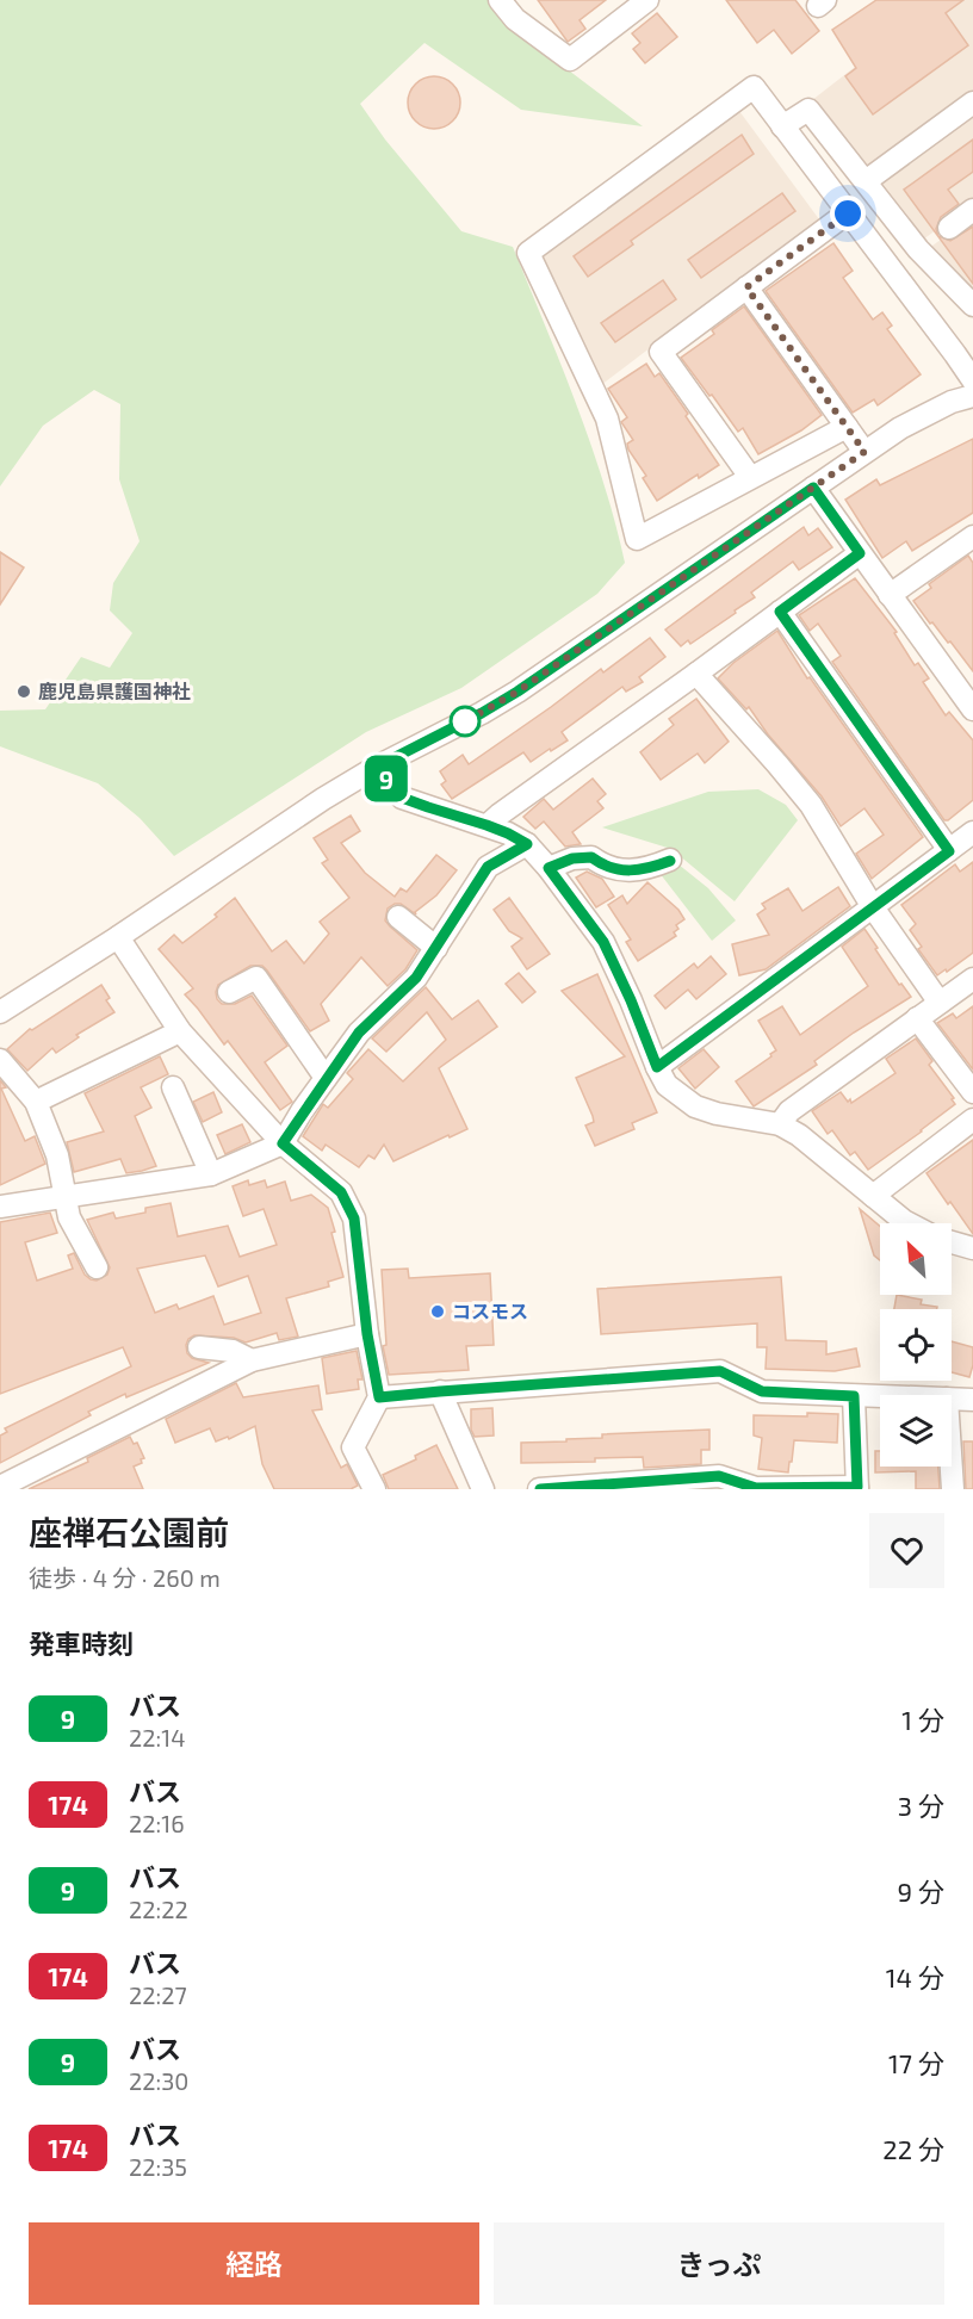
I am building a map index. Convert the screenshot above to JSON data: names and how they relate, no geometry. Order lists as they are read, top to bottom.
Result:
{
  "places": ["鹿児島県護国神社", "コスモス"],
  "lines": ["bus line 9"],
  "north": "top left",
  "page": {
    "on_map": "9",
    "heading": [
      ["座禅石公園前", "徒歩 · 4 分 · 260 m"],
      "発車時刻"
    ],
    "list": [
      {
        "mark": "9",
        "name": "バス",
        "note": "22:14",
        "value": "1 分"
      },
      {
        "mark": "174",
        "name": "バス",
        "note": "22:16",
        "value": "3 分"
      },
      {
        "mark": "9",
        "name": "バス",
        "note": "22:22",
        "value": "9 分"
      },
      {
        "mark": "174",
        "name": "バス",
        "note": "22:27",
        "value": "14 分"
      },
      {
        "mark": "9",
        "name": "バス",
        "note": "22:30",
        "value": "17 分"
      },
      {
        "mark": "174",
        "name": "バス",
        "note": "22:35",
        "value": "22 分"
      }
    ],
    "buttons": ["経路", "きっぷ"]
  }
}
